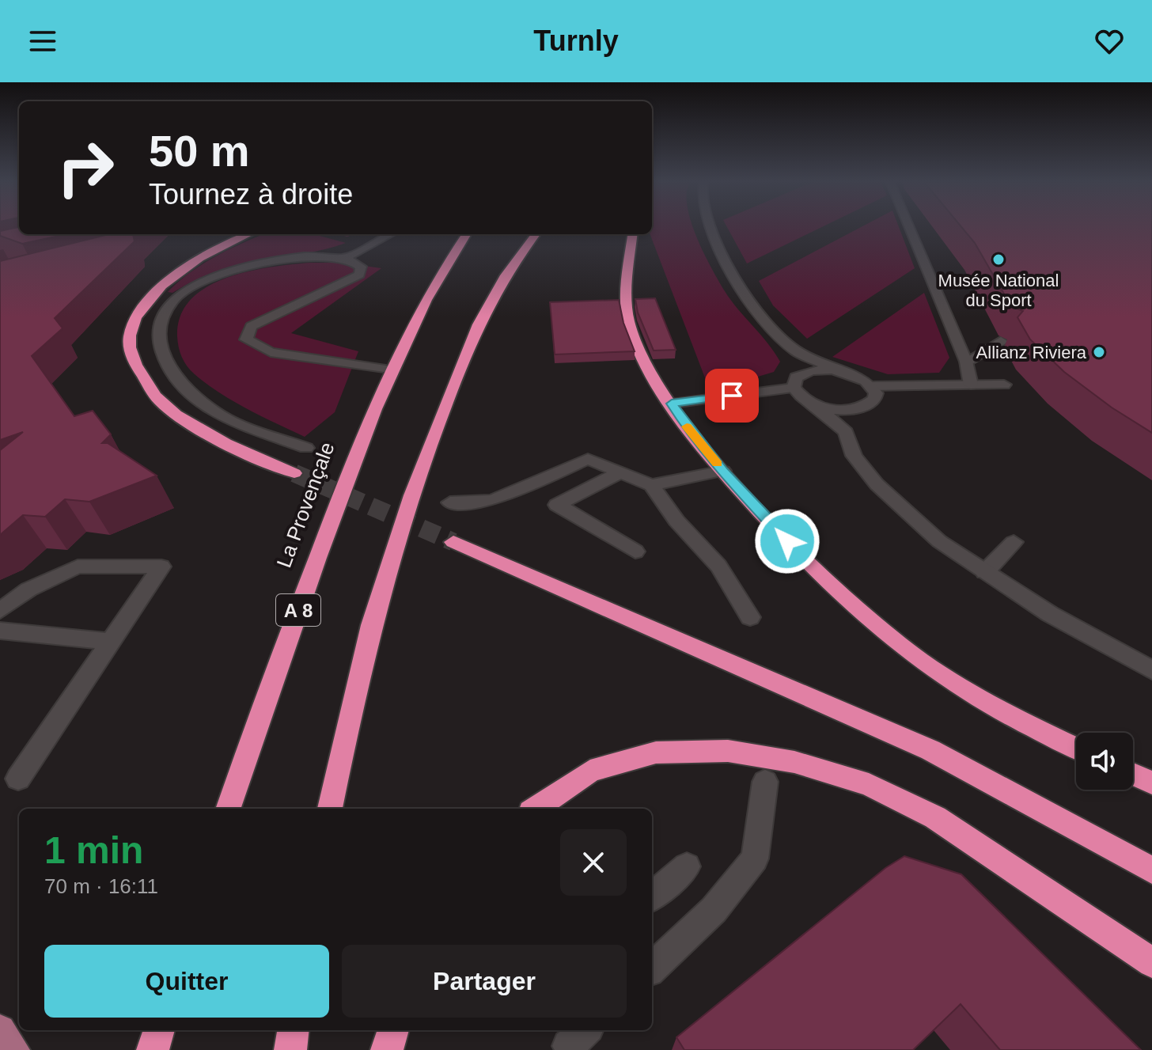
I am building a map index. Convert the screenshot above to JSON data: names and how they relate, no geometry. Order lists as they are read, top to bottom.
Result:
{
  "streets": {
    "highway": ["La Provençale", "A 8"]
  },
  "places": ["Musée National du Sport", "Allianz Riviera"],
  "page": {
    "header": "Turnly",
    "turn": ["50 m", "Tournez à droite"],
    "heading": ["1 min", "70 m · 16:11"],
    "buttons": ["Quitter", "Partager"]
  }
}
